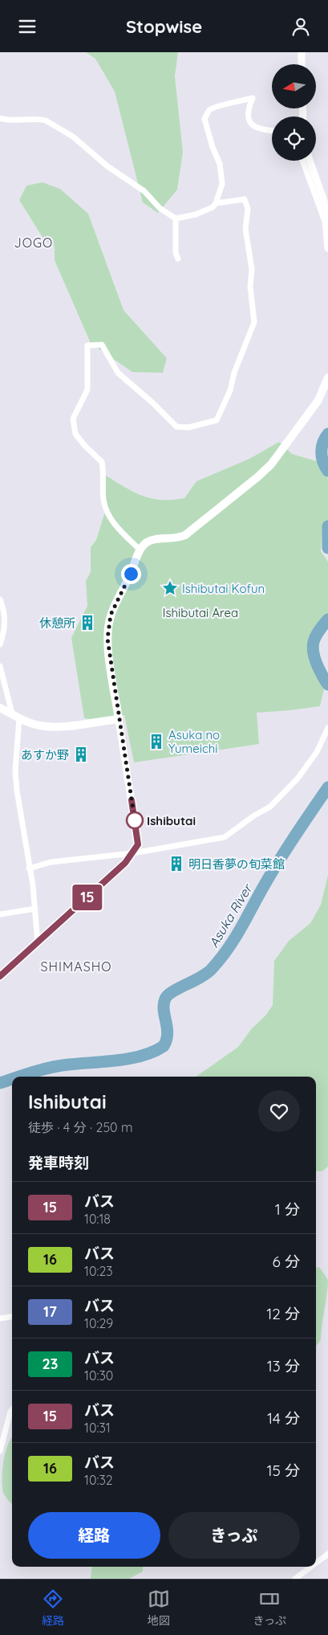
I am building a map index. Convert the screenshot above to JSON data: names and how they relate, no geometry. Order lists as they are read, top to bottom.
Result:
{
  "districts": ["JOGO", "SHIMASHO"],
  "water": ["Asuka River"],
  "parks": ["Ishibutai Area"],
  "places": {
    "place": ["Ishibutai Kofun"],
    "building": [
      "休憩所",
      "Asuka no Yumeichi",
      "あすか野",
      "明日香夢の旬菜館"
    ],
    "other": ["Ishibutai"]
  },
  "lines": ["bus line 15"],
  "north": "left",
  "page": {
    "header": "Stopwise",
    "on_map": "15",
    "heading": [
      ["Ishibutai", "徒歩 · 4 分 · 250 m"],
      "発車時刻"
    ],
    "list": [
      {
        "mark": "15",
        "name": "バス",
        "note": "10:18",
        "value": "1 分"
      },
      {
        "mark": "16",
        "name": "バス",
        "note": "10:23",
        "value": "6 分"
      },
      {
        "mark": "17",
        "name": "バス",
        "note": "10:29",
        "value": "12 分"
      },
      {
        "mark": "23",
        "name": "バス",
        "note": "10:30",
        "value": "13 分"
      },
      {
        "mark": "15",
        "name": "バス",
        "note": "10:31",
        "value": "14 分"
      },
      {
        "mark": "16",
        "name": "バス",
        "note": "10:32",
        "value": "15 分"
      }
    ],
    "buttons": ["経路", "きっぷ"],
    "tabs": ["経路", "地図", "きっぷ"]
  }
}
